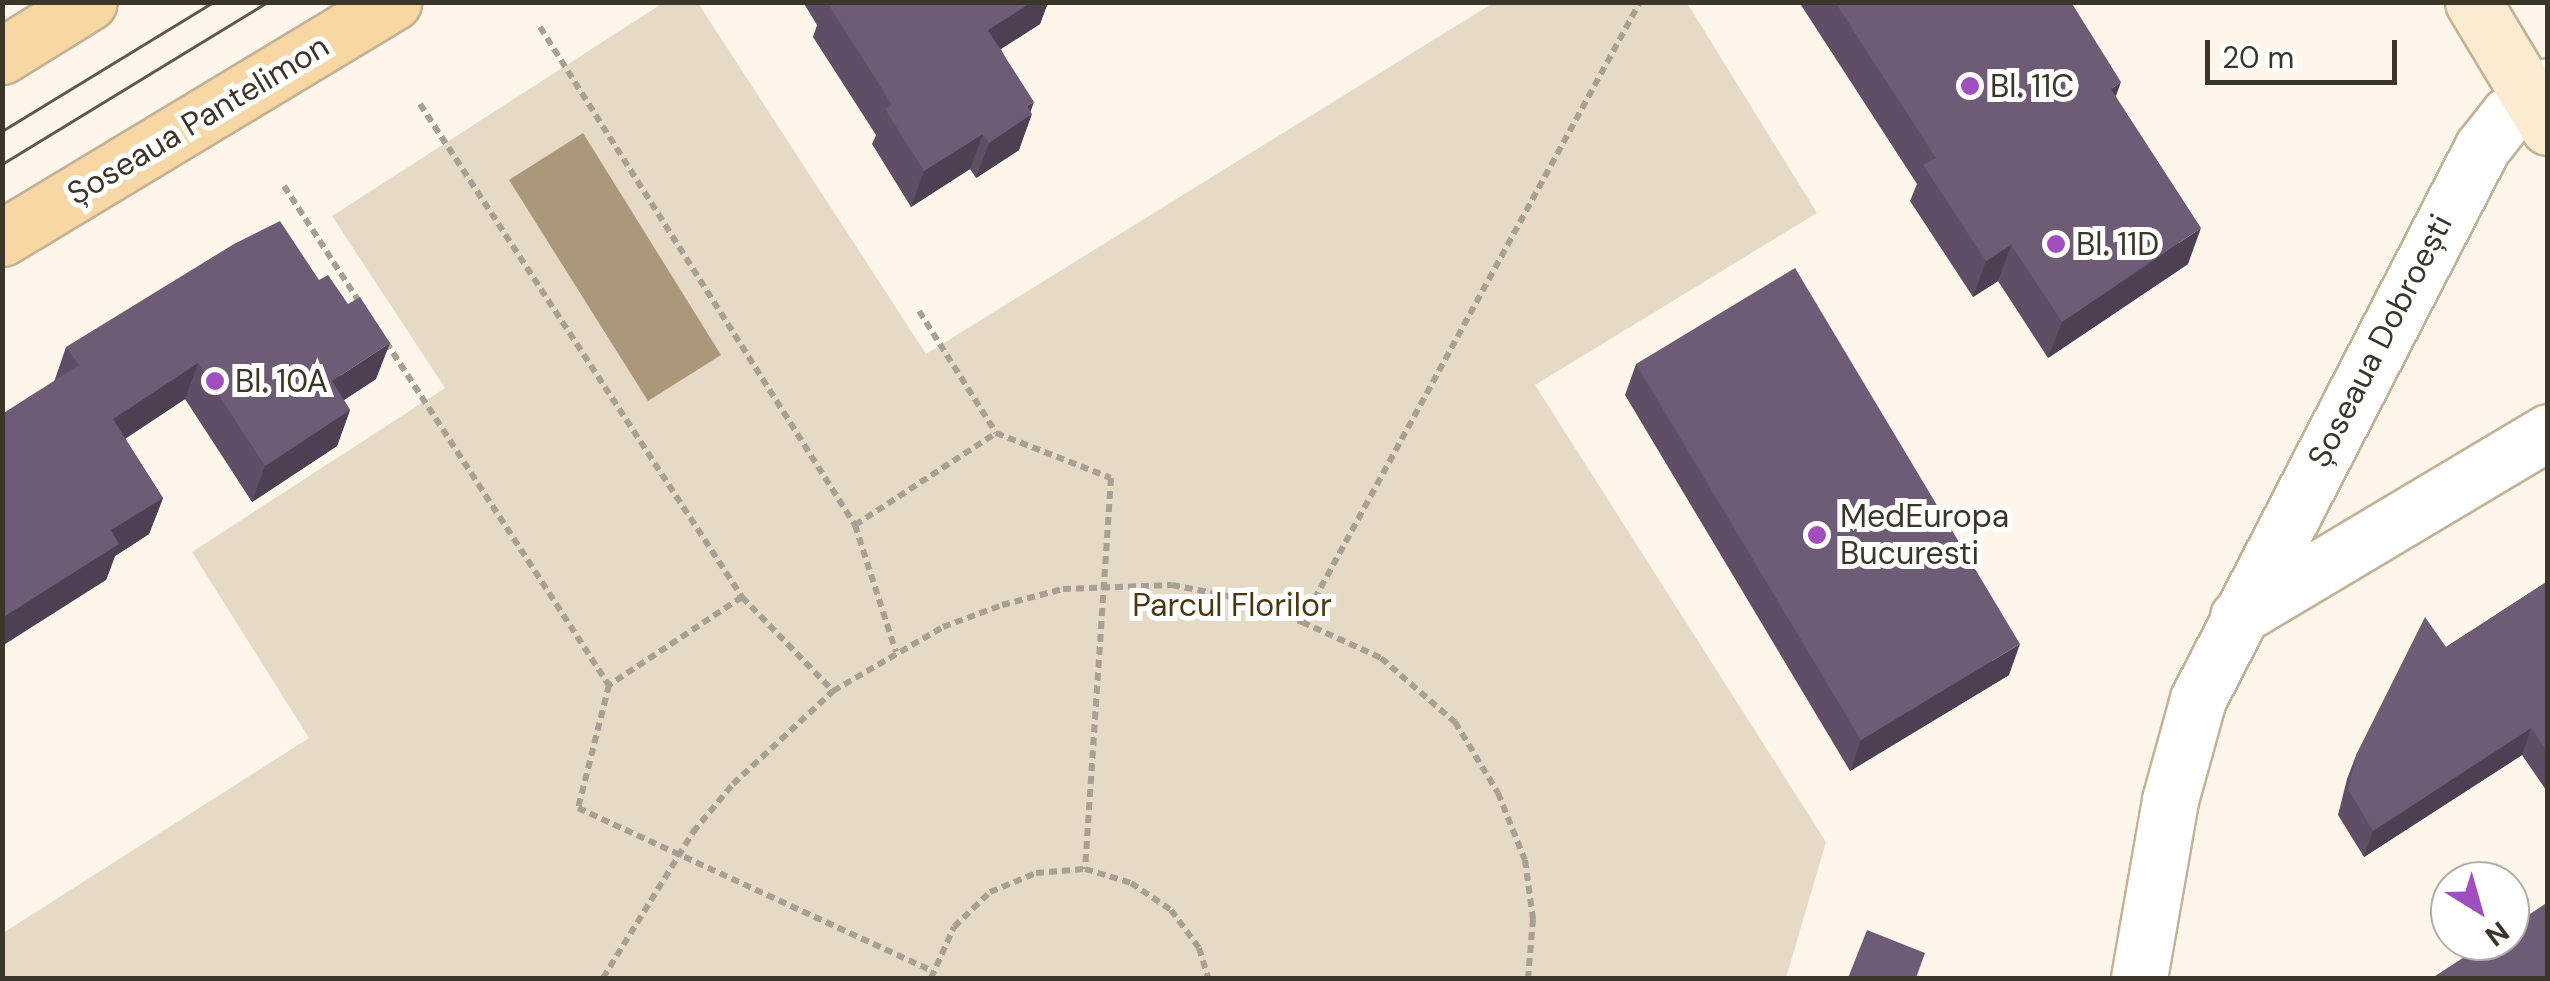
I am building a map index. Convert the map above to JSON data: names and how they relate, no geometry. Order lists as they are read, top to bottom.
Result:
{
  "streets": {
    "main road": ["Șoseaua Pantelimon"],
    "street": ["Șoseaua Dobroești"]
  },
  "parks": ["Parcul Florilor"],
  "places": [
    "Bl. 11C",
    "Bl. 11D",
    "Bl. 10A",
    "MedEuropa Bucuresti"
  ],
  "scale_bar": "20 m",
  "north": "bottom right"
}
